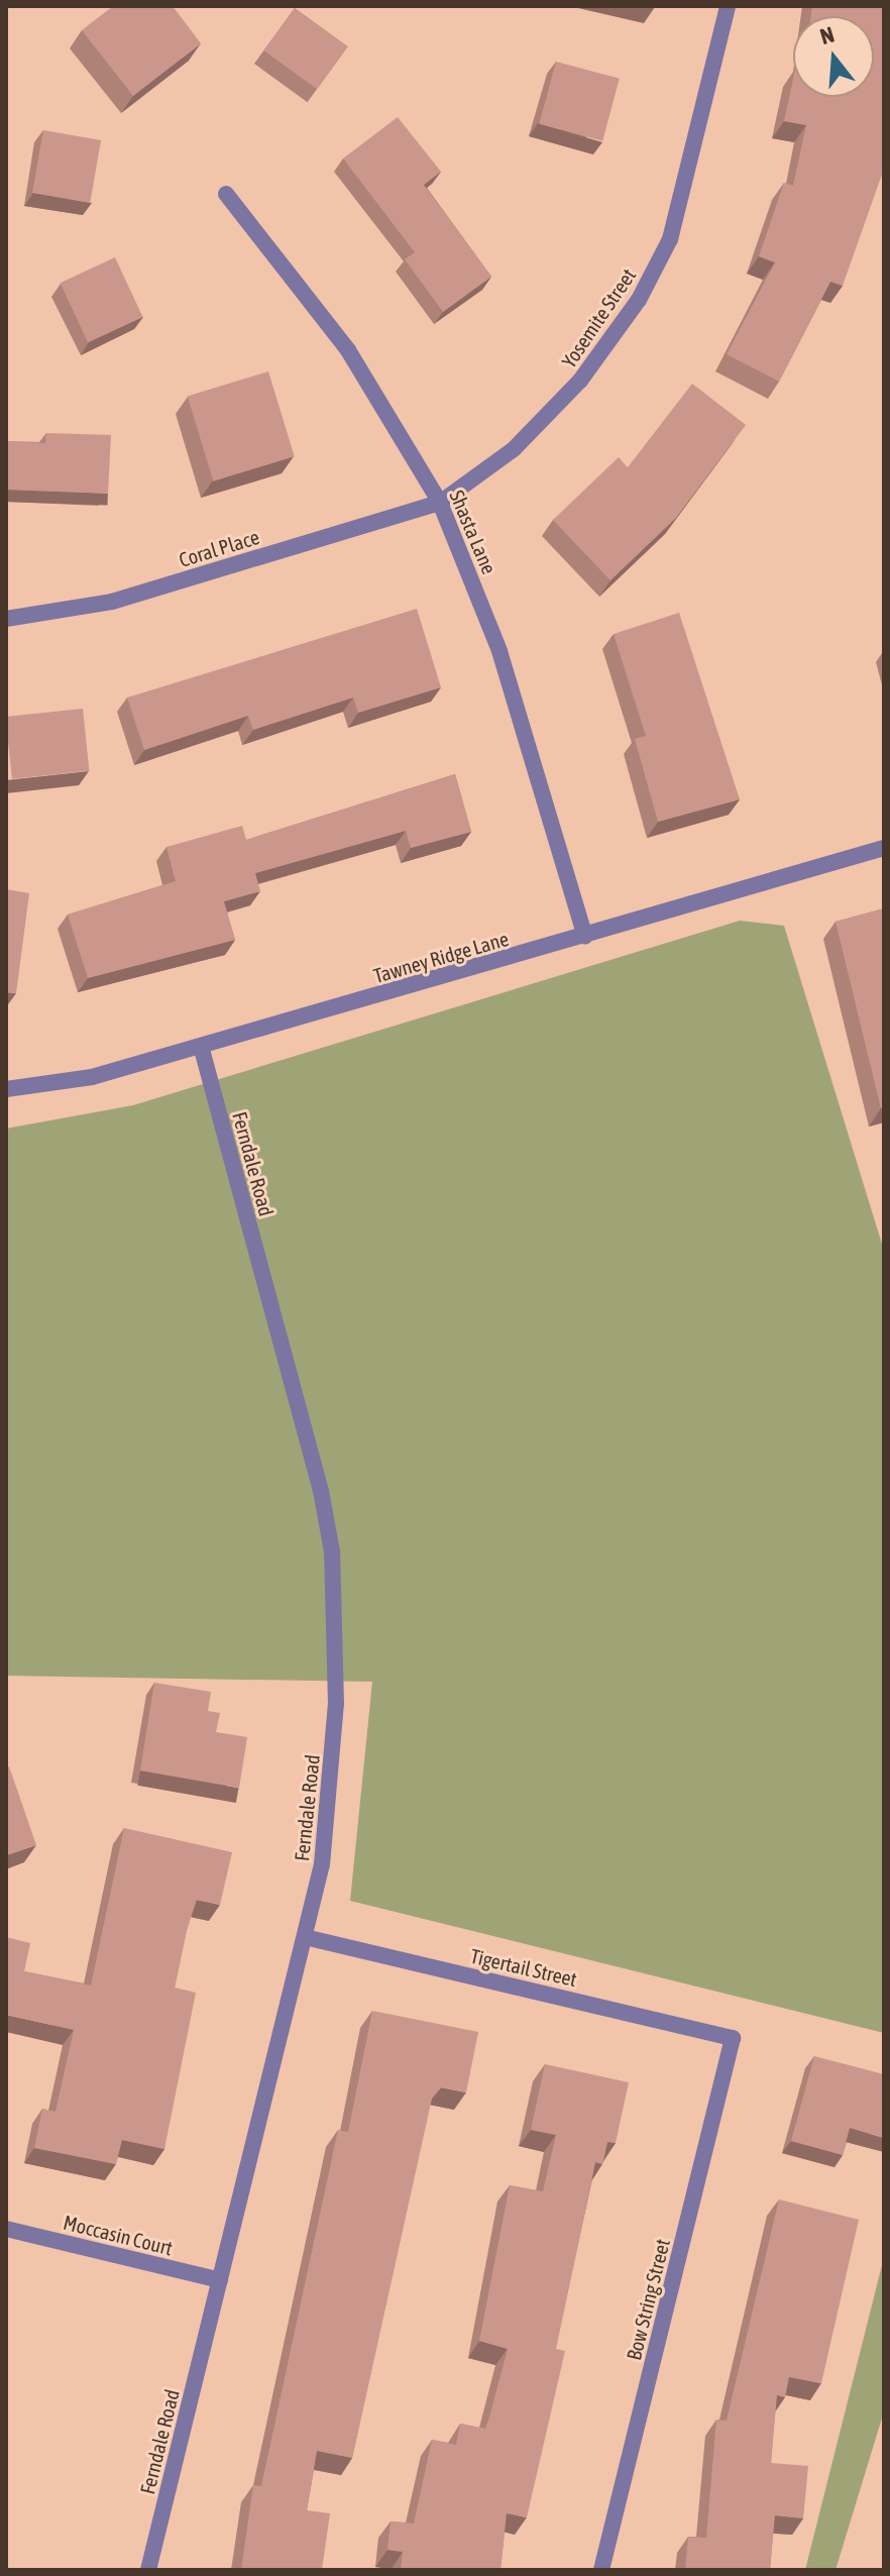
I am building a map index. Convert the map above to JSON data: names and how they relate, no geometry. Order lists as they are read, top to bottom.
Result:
{
  "streets": {
    "street": [
      "Yosemite Street",
      "Shasta Lane",
      "Coral Place",
      "Tawney Ridge Lane",
      "Ferndale Road",
      "Tigertail Street",
      "Moccasin Court",
      "Bow String Street"
    ]
  },
  "crossings": [
    ["Yosemite Street", "Shasta Lane"],
    ["Yosemite Street", "Coral Place"],
    ["Shasta Lane", "Coral Place"],
    ["Shasta Lane", "Tawney Ridge Lane"],
    ["Tawney Ridge Lane", "Ferndale Road"],
    ["Ferndale Road", "Tigertail Street"],
    ["Ferndale Road", "Moccasin Court"],
    ["Tigertail Street", "Bow String Street"]
  ],
  "north": "top"
}
